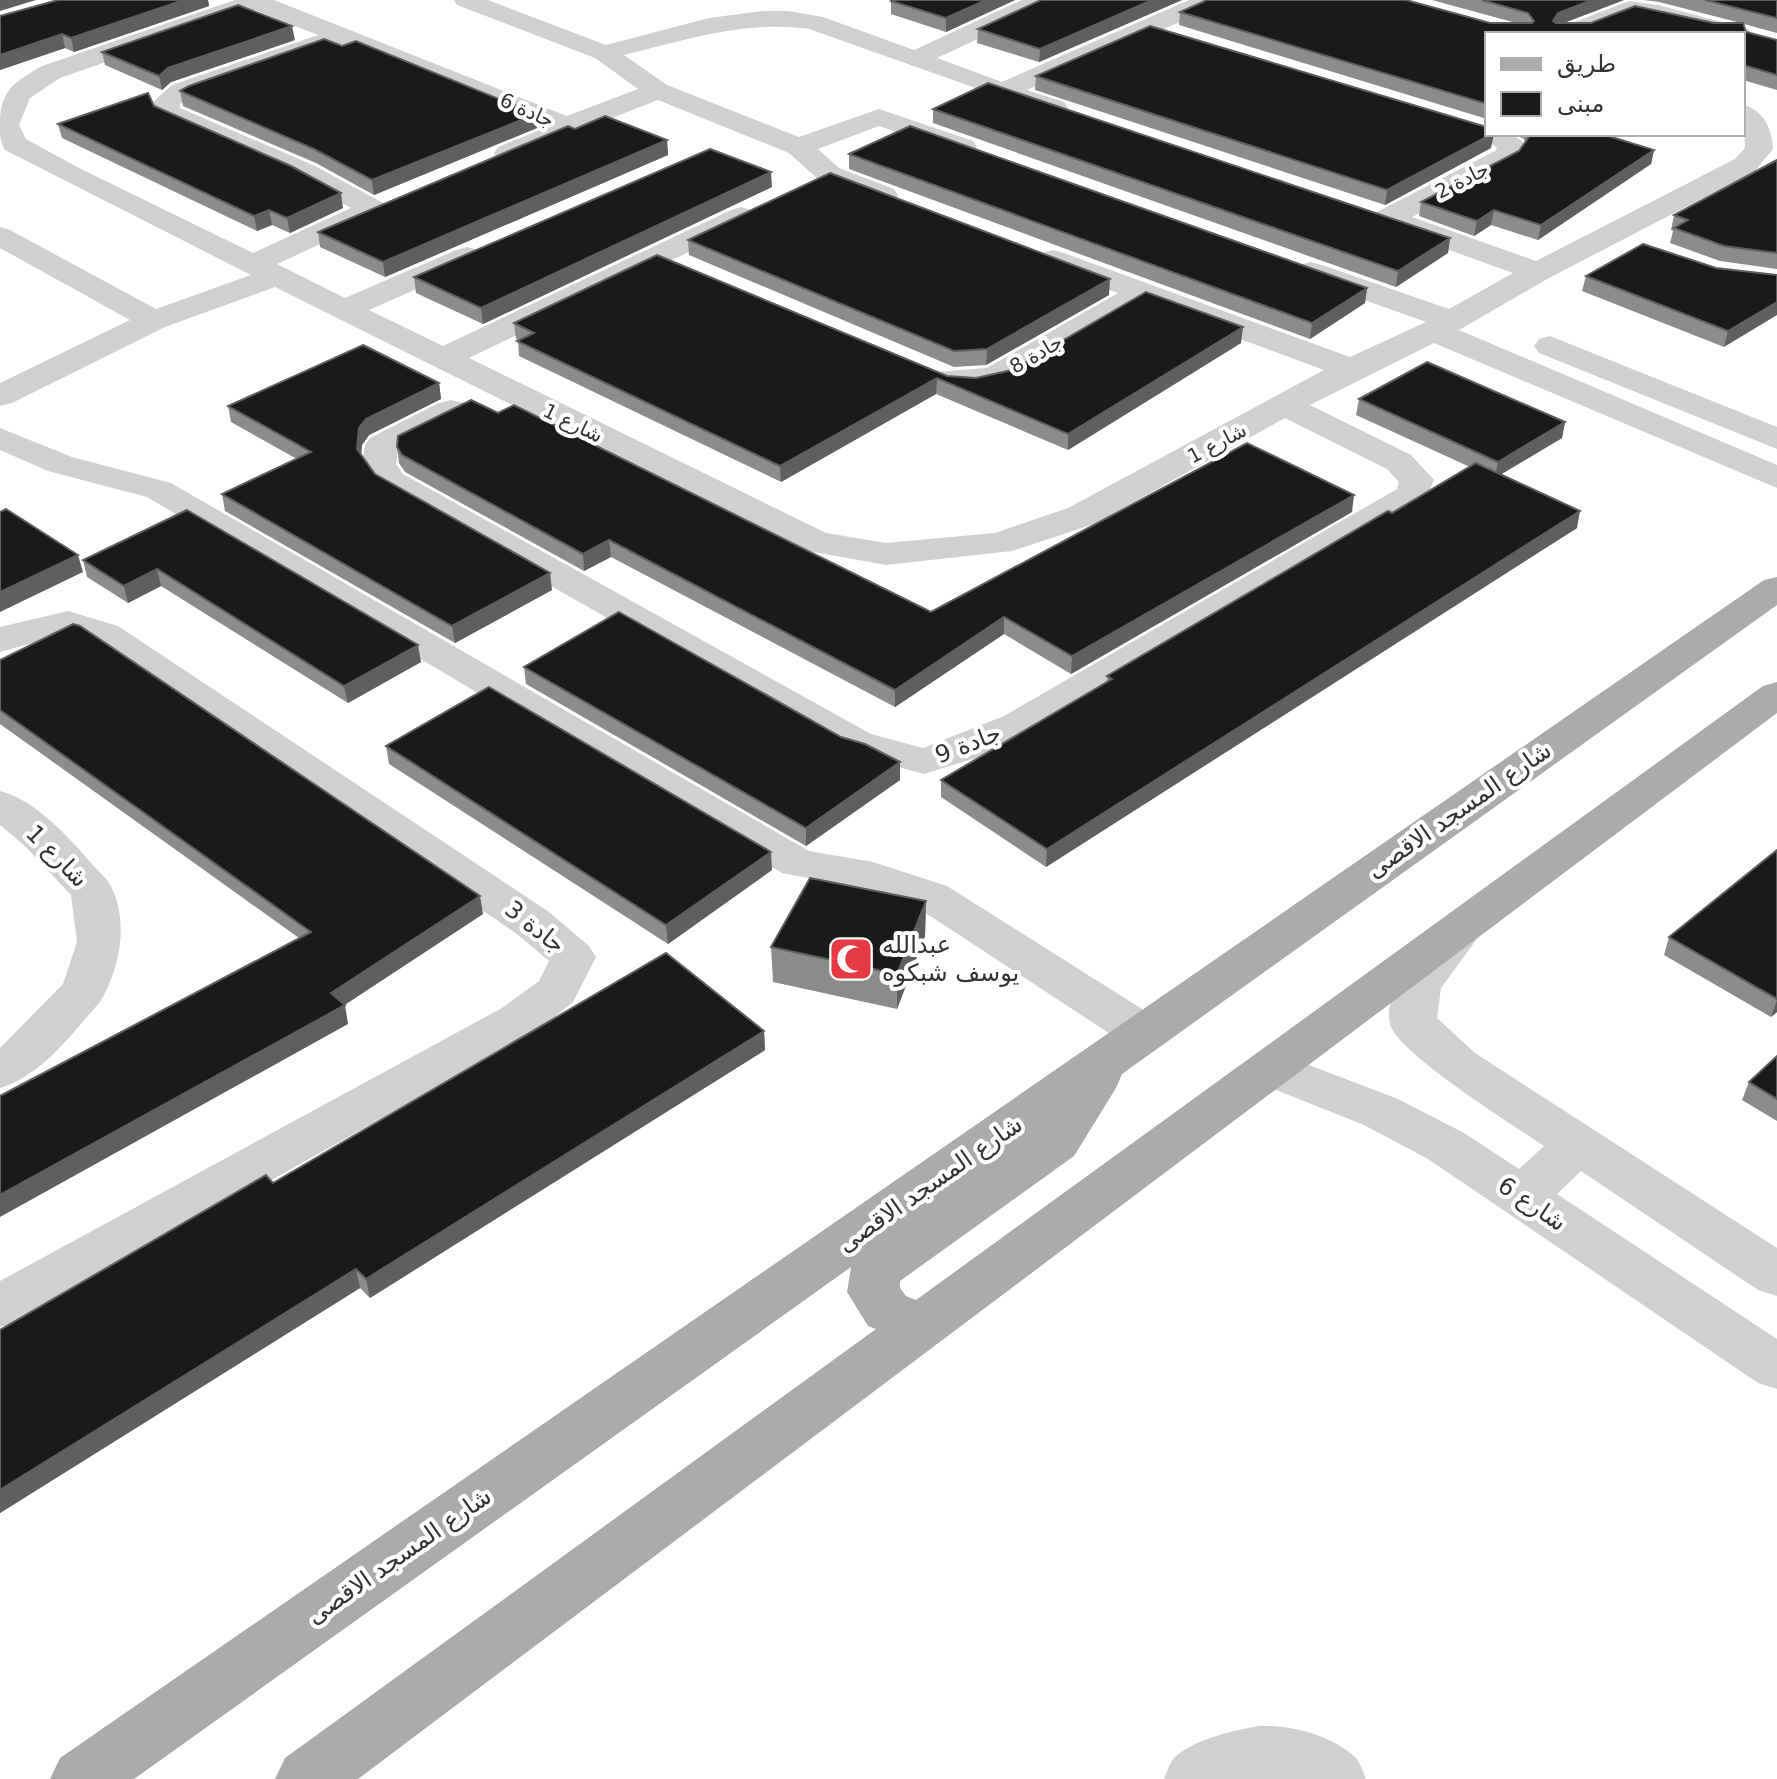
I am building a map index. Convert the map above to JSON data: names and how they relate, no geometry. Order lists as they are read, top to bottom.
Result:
{
  "streets": {
    "main road": ["شارع المسجد الاقصى"],
    "street": [
      "جادة 6",
      "جادة 2",
      "جادة 8",
      "شارع 1",
      "جادة 9",
      "جادة 3",
      "شارع 6"
    ]
  },
  "crossings": [
    ["جادة 6", "شارع 1"],
    ["جادة 2", "شارع 1"],
    ["شارع 1", "جادة 9"]
  ],
  "places": {
    "mosque": ["عبدالله يوسف شبكوه"]
  },
  "legend": ["طريق", "مبنى"]
}
